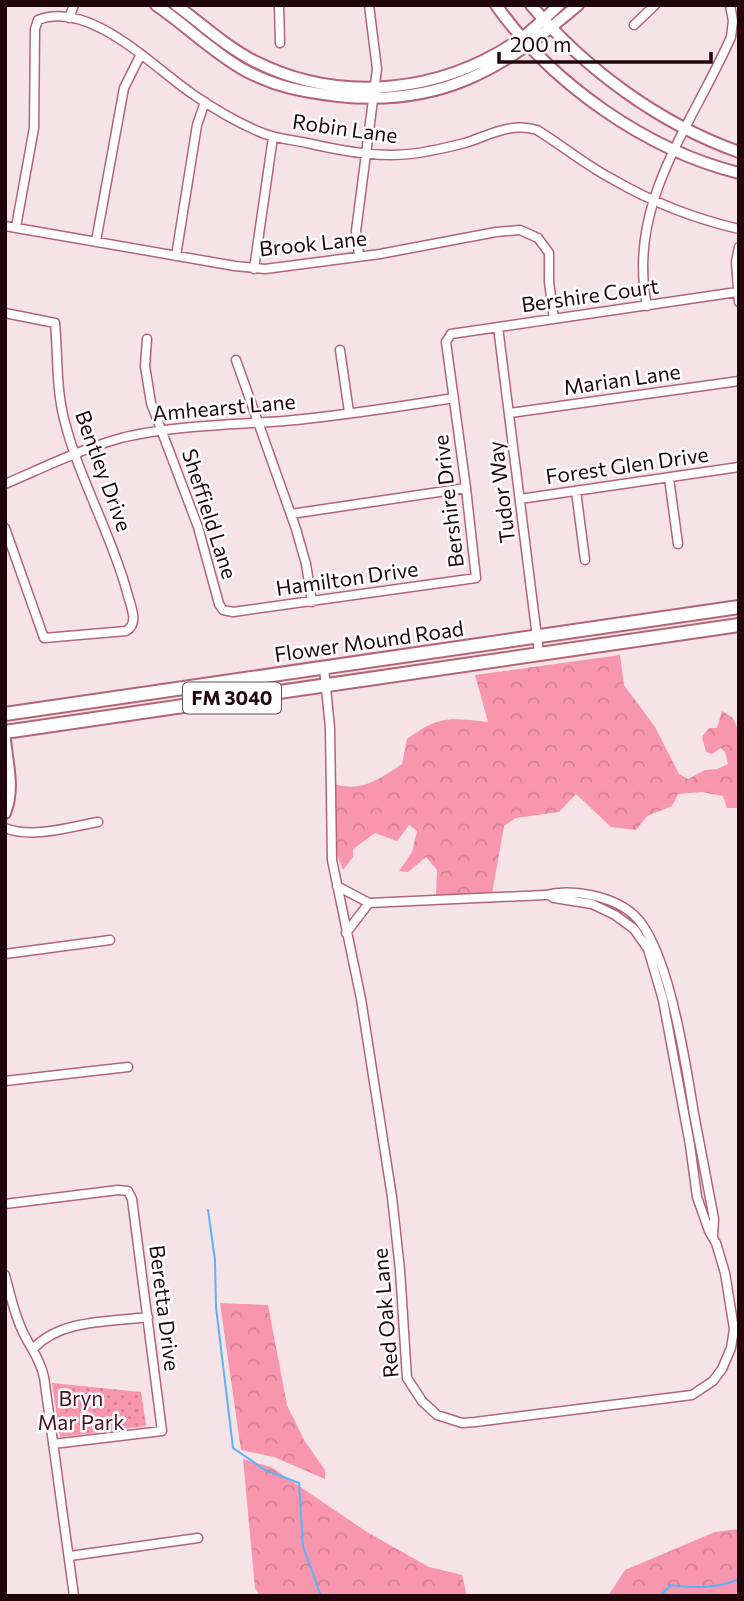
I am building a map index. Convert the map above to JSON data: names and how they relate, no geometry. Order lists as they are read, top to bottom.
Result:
{
  "streets": {
    "main road": ["Flower Mound Road", "FM 3040"],
    "street": [
      "Robin Lane",
      "Brook Lane",
      "Bershire Court",
      "Marian Lane",
      "Amhearst Lane",
      "Forest Glen Drive",
      "Bentley Drive",
      "Tudor Way",
      "Bershire Drive",
      "Sheffield Lane",
      "Hamilton Drive",
      "Beretta Drive",
      "Red Oak Lane"
    ]
  },
  "crossings": [
    ["Robin Lane", "Brook Lane"],
    ["Brook Lane", "Bershire Court"],
    ["Bershire Court", "Tudor Way"],
    ["Bershire Court", "Bershire Drive"],
    ["Marian Lane", "Tudor Way"],
    ["Amhearst Lane", "Bentley Drive"],
    ["Amhearst Lane", "Bershire Drive"],
    ["Amhearst Lane", "Sheffield Lane"],
    ["Forest Glen Drive", "Tudor Way"],
    ["Tudor Way", "Flower Mound Road"],
    ["Bershire Drive", "Hamilton Drive"],
    ["Sheffield Lane", "Hamilton Drive"],
    ["Flower Mound Road", "Red Oak Lane"]
  ],
  "parks": ["Bryn Mar Park"],
  "scale_bar": "200 m"
}
